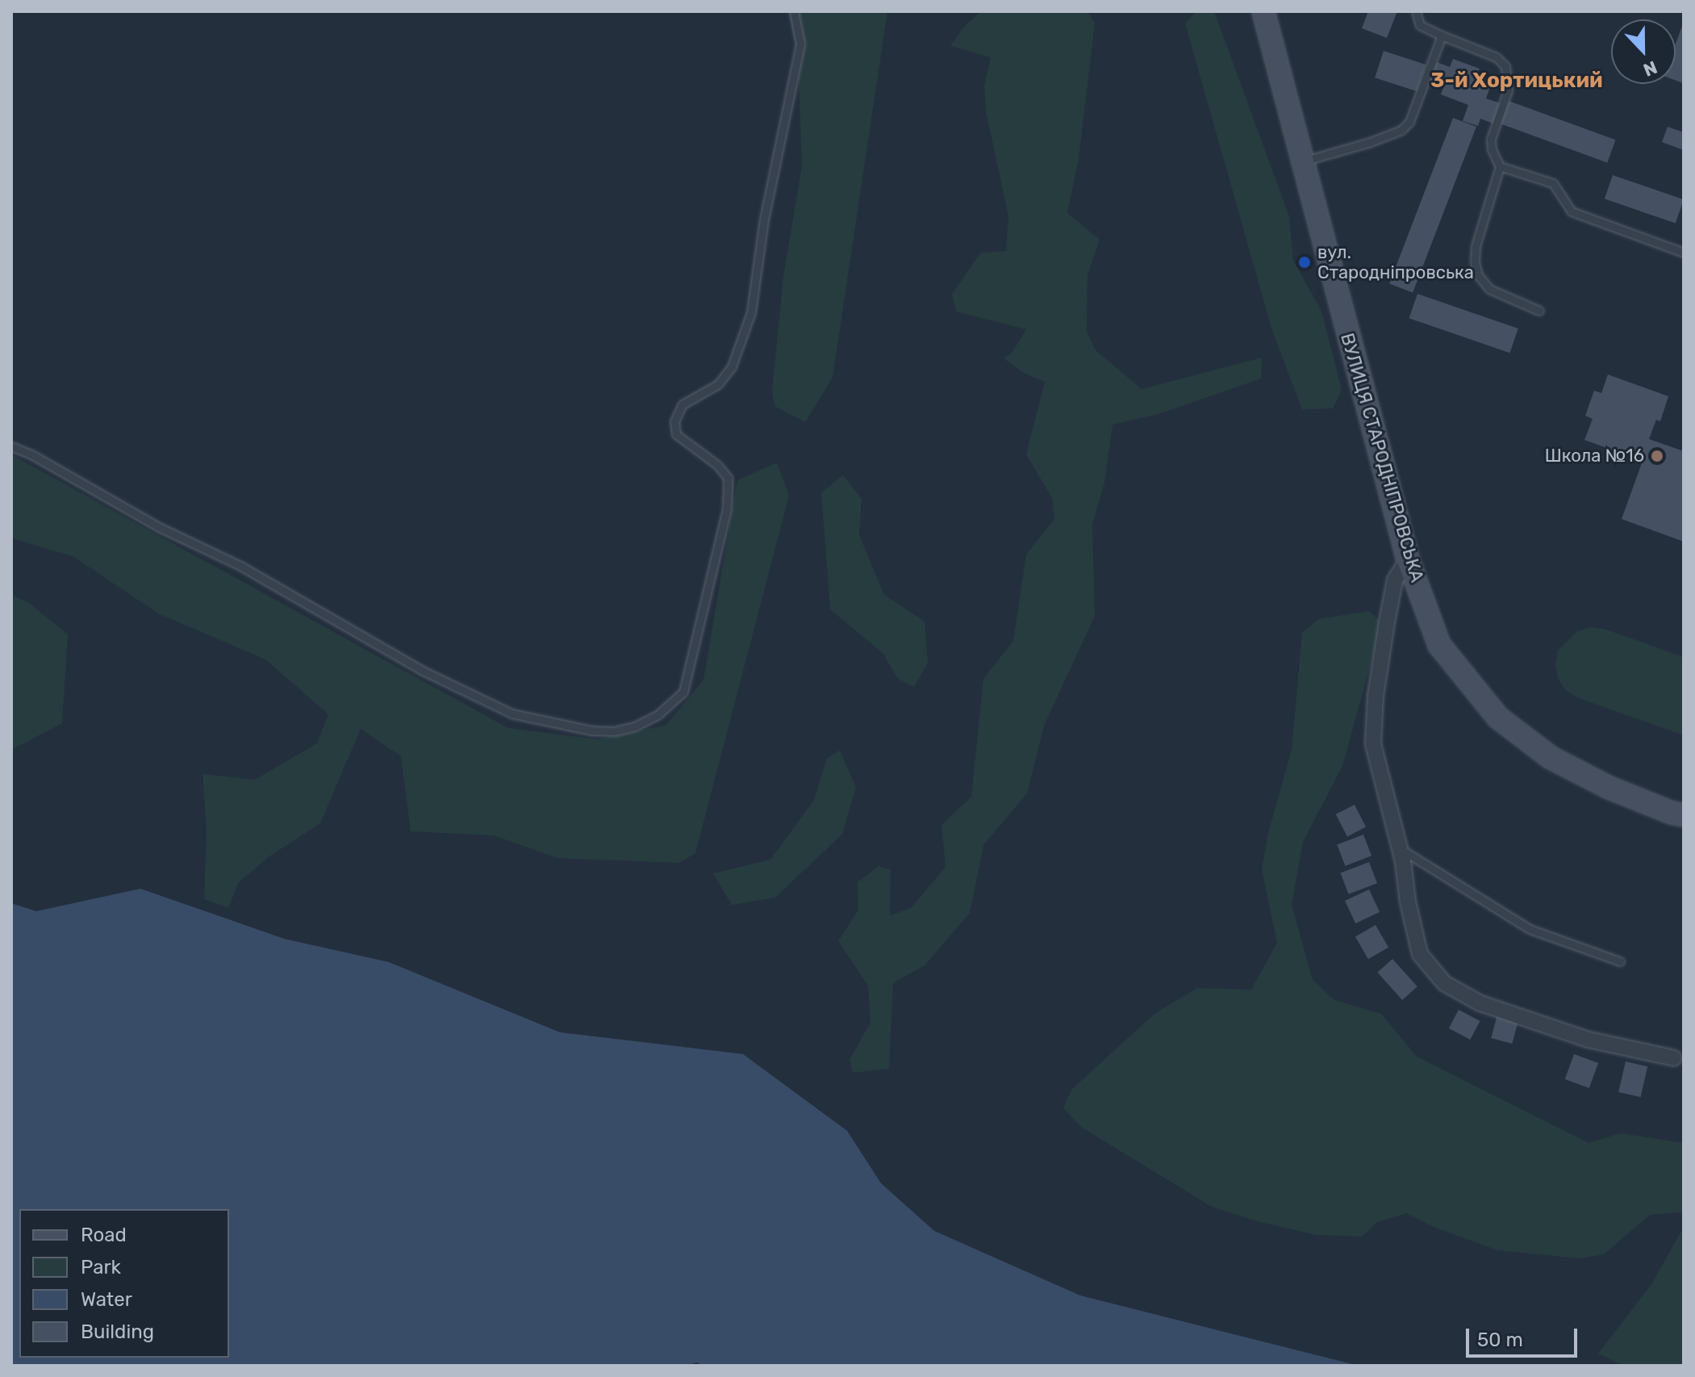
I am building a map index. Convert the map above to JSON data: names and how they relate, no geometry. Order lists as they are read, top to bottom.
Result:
{
  "streets": {
    "street": ["ВУЛИЦЯ СТАРОДНІПРОВСЬКА"]
  },
  "districts": ["3-й Хортицький"],
  "places": ["вул. Стародніпровська", "Школа №16"],
  "legend": [
    "Road",
    "Park",
    "Water",
    "Building"
  ],
  "scale_bar": "50 m",
  "north": "bottom"
}
